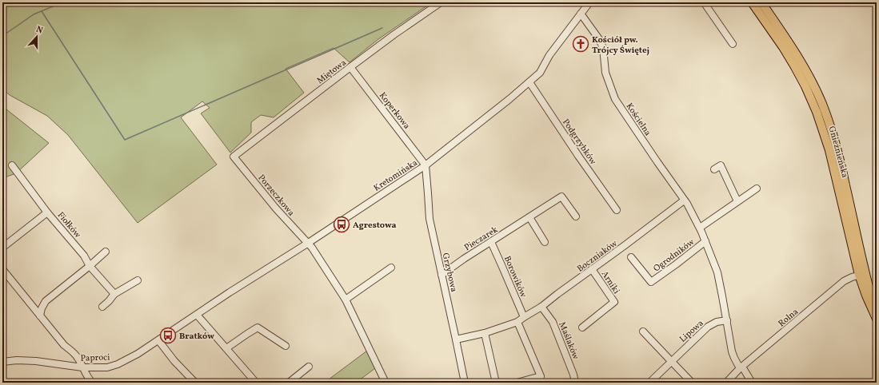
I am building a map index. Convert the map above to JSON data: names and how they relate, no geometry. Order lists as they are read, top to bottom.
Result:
{
  "streets": {
    "main road": ["Gnieźnieńska"],
    "street": [
      "Miętowa",
      "Koperkowa",
      "Kościelna",
      "Podgrzybków",
      "Kretomińska",
      "Porzeczkowa",
      "Fiołków",
      "Pieczarek",
      "Ogrodników",
      "Boczniaków",
      "Grzybowa",
      "Borowików",
      "Arniki",
      "Rolna",
      "Lipowa",
      "Maślaków",
      "Paproci"
    ]
  },
  "crossings": [
    ["Miętowa", "Koperkowa"],
    ["Miętowa", "Porzeczkowa"],
    ["Koperkowa", "Kretomińska"],
    ["Koperkowa", "Grzybowa"],
    ["Kościelna", "Kretomińska"],
    ["Kościelna", "Ogrodników"],
    ["Kościelna", "Boczniaków"],
    ["Kościelna", "Rolna"],
    ["Kościelna", "Lipowa"],
    ["Podgrzybków", "Kretomińska"],
    ["Gnieźnieńska", "Rolna"],
    ["Kretomińska", "Porzeczkowa"],
    ["Kretomińska", "Grzybowa"],
    ["Kretomińska", "Paproci"],
    ["Pieczarek", "Grzybowa"],
    ["Pieczarek", "Borowików"],
    ["Boczniaków", "Grzybowa"],
    ["Boczniaków", "Borowików"],
    ["Boczniaków", "Arniki"],
    ["Boczniaków", "Maślaków"]
  ],
  "places": {
    "church": ["Kościół pw. Trójcy Świętej"],
    "bus stop": ["Agrestowa", "Bratków"]
  },
  "north": "top"
}
